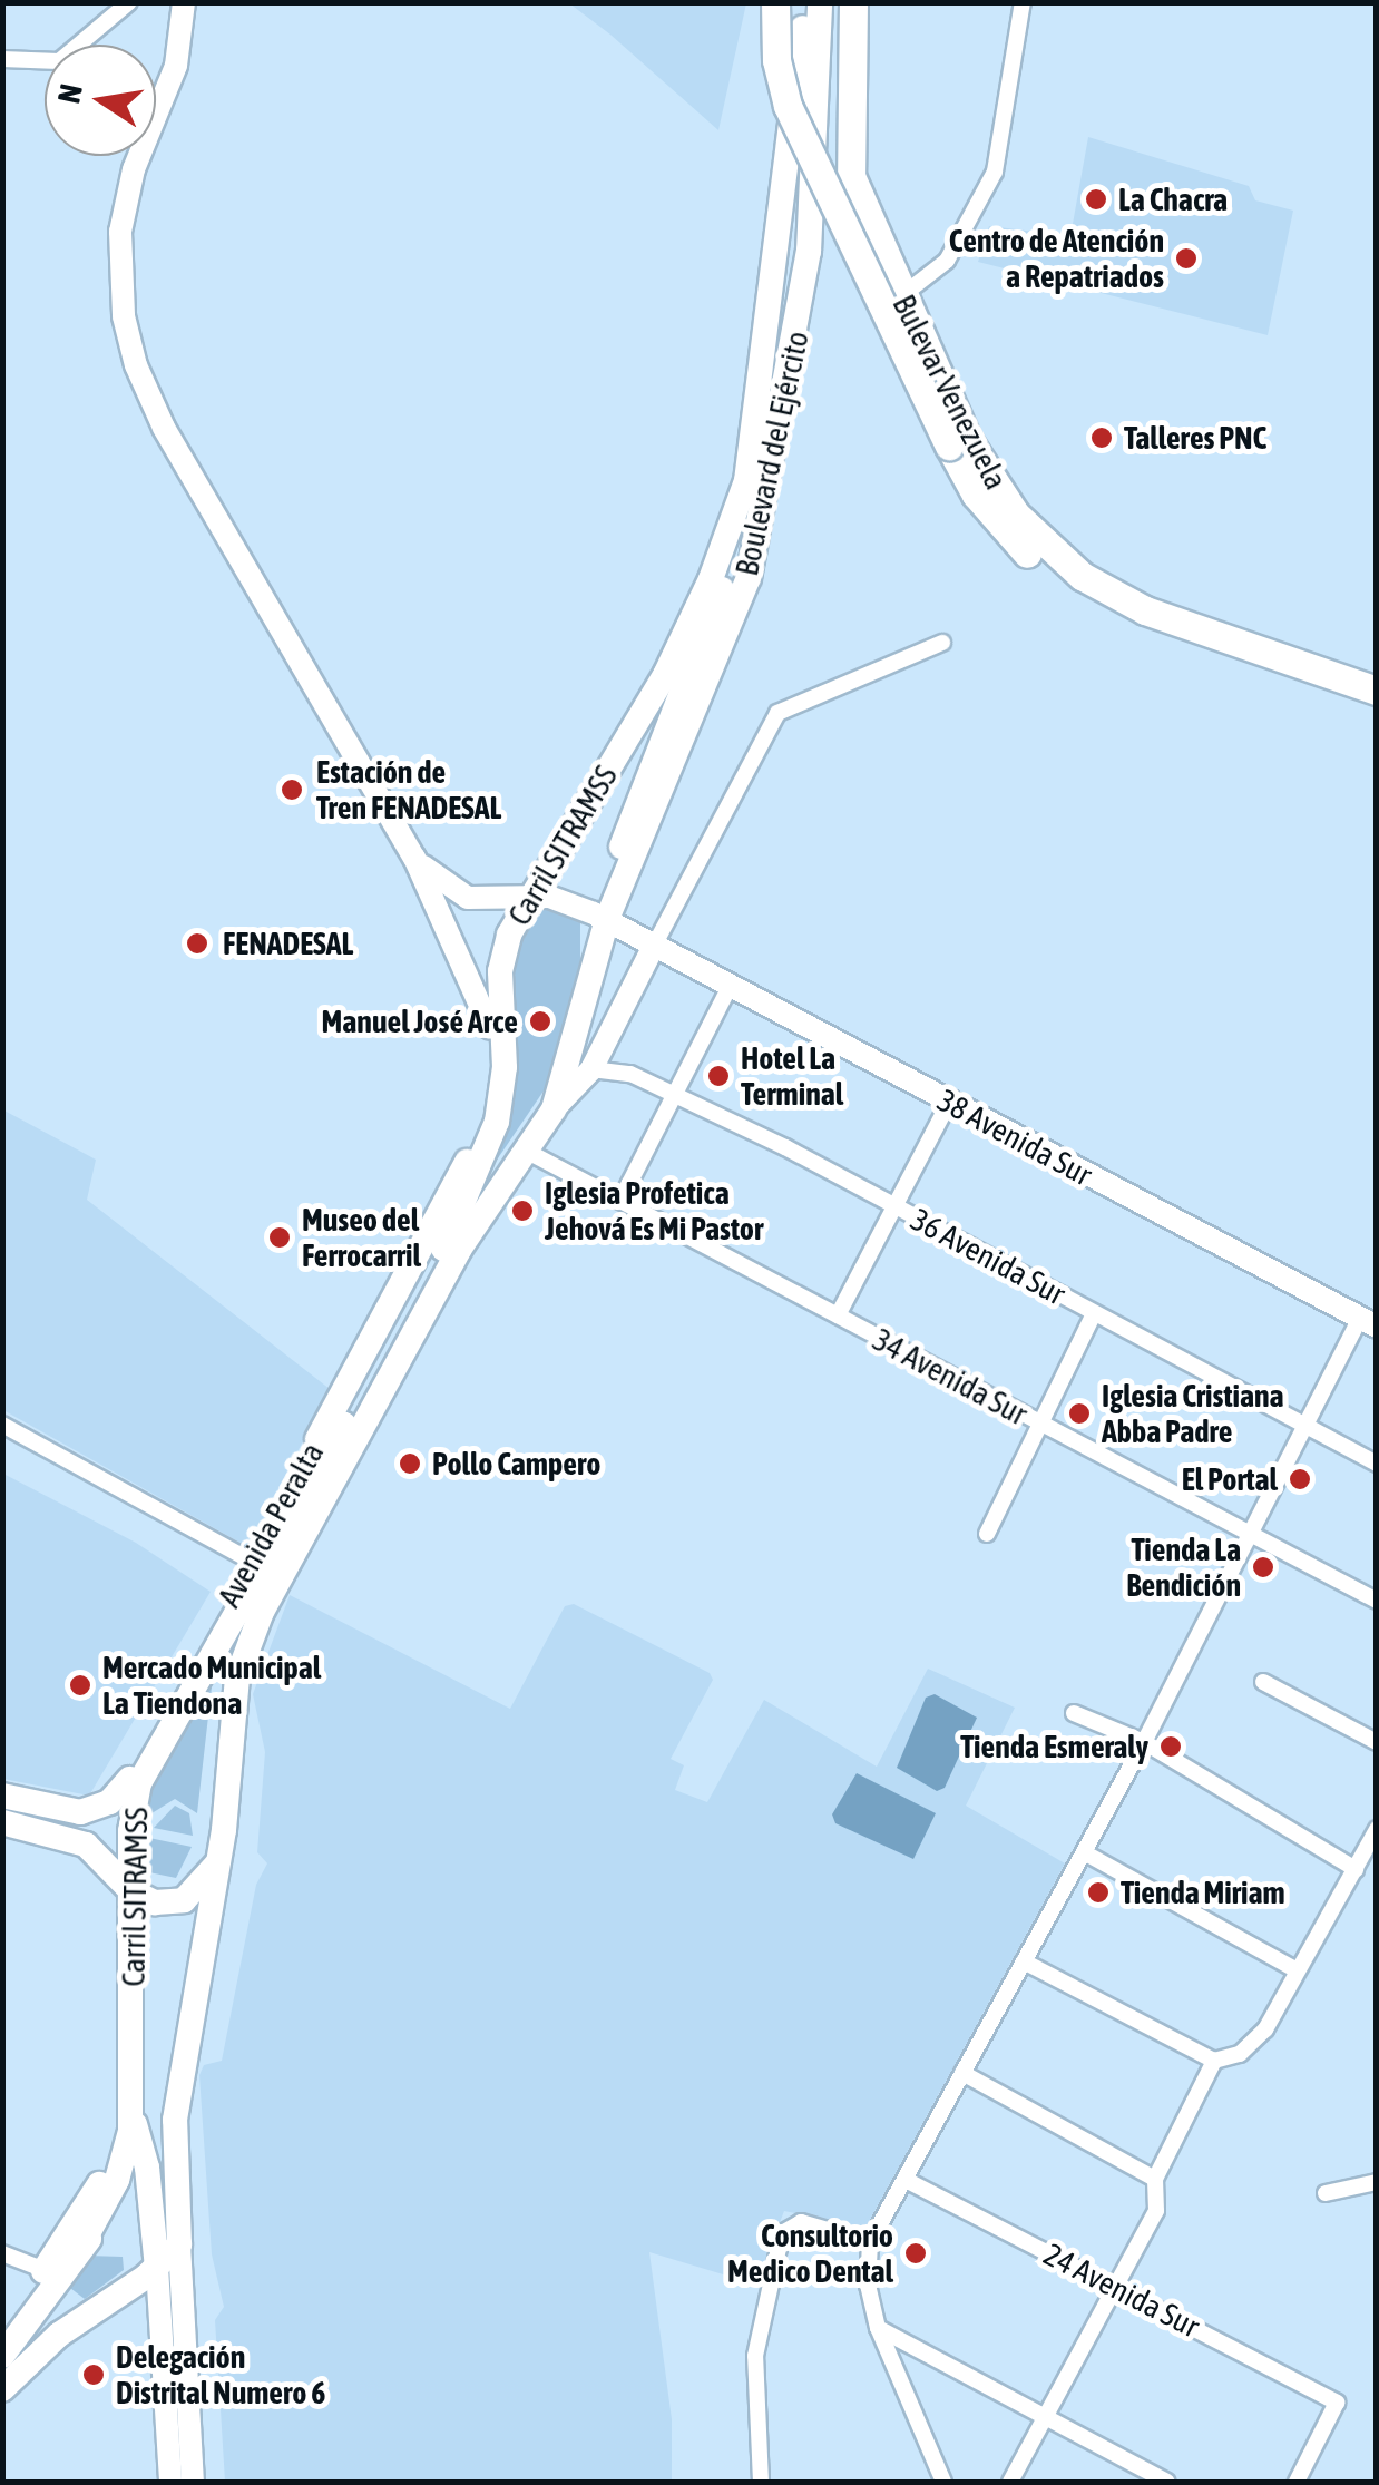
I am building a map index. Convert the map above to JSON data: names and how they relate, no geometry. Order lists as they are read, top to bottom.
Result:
{
  "streets": {
    "highway": ["Bulevar Venezuela"],
    "main road": [
      "Boulevard del Ejército",
      "Carril SITRAMSS",
      "38 Avenida Sur",
      "Avenida Peralta"
    ],
    "street": ["36 Avenida Sur", "34 Avenida Sur", "24 Avenida Sur"]
  },
  "crossings": [
    ["Boulevard del Ejército", "Carril SITRAMSS"],
    ["Boulevard del Ejército", "Avenida Peralta"],
    ["Carril SITRAMSS", "Avenida Peralta"],
    ["38 Avenida Sur", "Avenida Peralta"],
    ["36 Avenida Sur", "Avenida Peralta"],
    ["34 Avenida Sur", "Avenida Peralta"]
  ],
  "places": [
    "La Chacra",
    "Centro de Atención a Repatriados",
    "Talleres PNC",
    "Estación de Tren FENADESAL",
    "FENADESAL",
    "Manuel José Arce",
    "Hotel La Terminal",
    "Iglesia Profetica Jehová Es Mi Pastor",
    "Museo del Ferrocarril",
    "Iglesia Cristiana Abba Padre",
    "Pollo Campero",
    "El Portal",
    "Tienda La Bendición",
    "Mercado Municipal La Tiendona",
    "Tienda Esmeraly",
    "Tienda Miriam",
    "Consultorio Medico Dental",
    "Delegación Distrital Numero 6"
  ],
  "north": "left"
}
